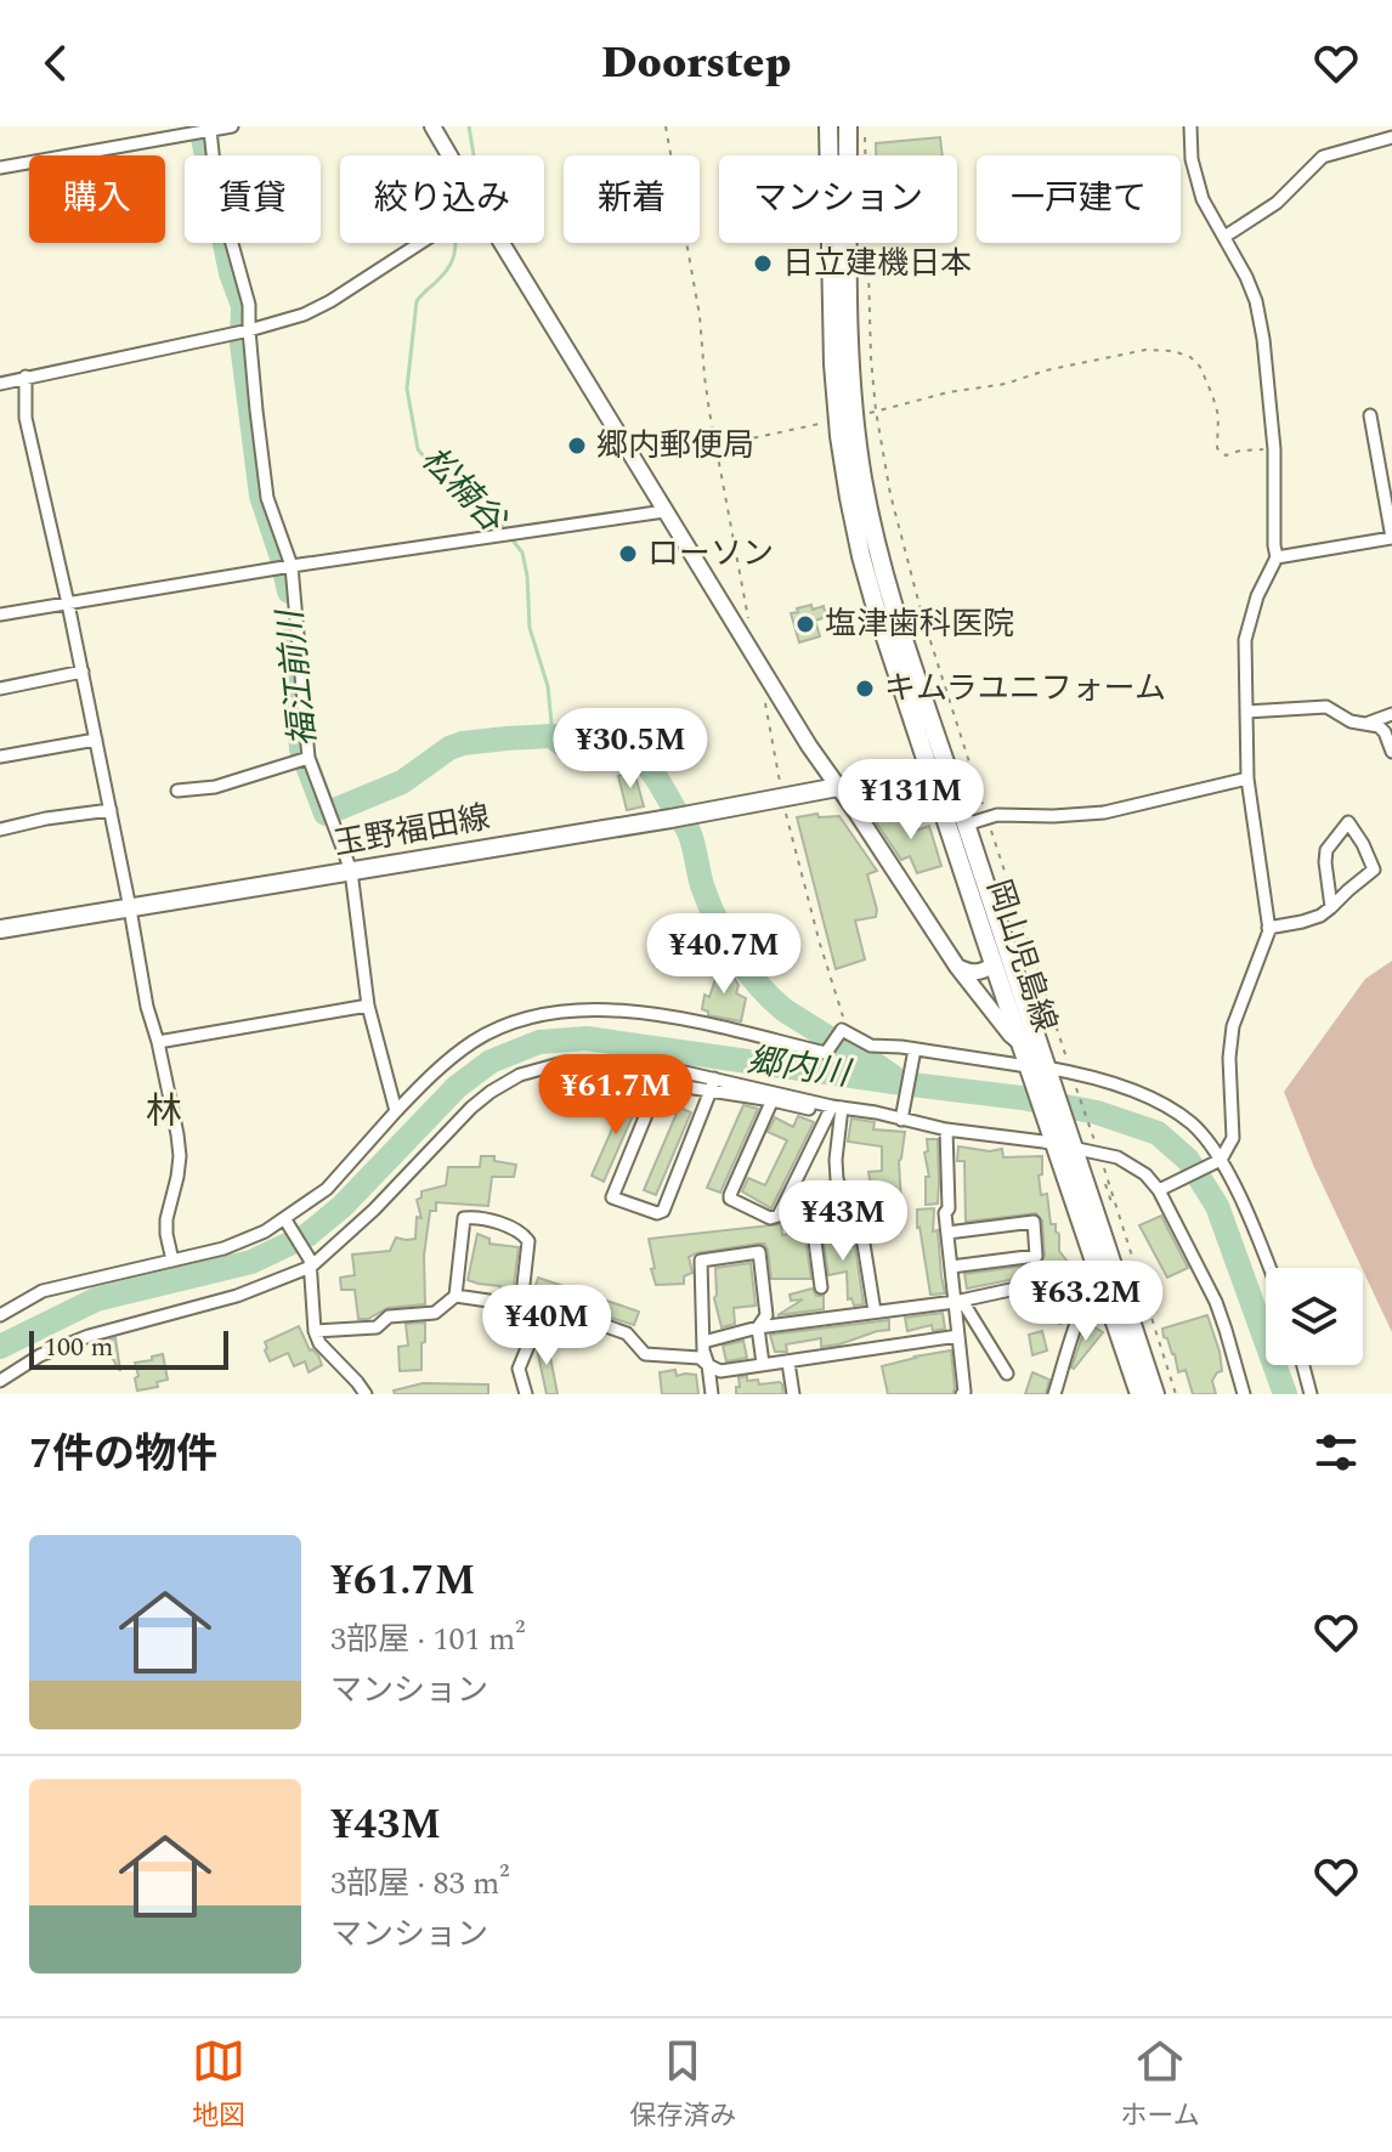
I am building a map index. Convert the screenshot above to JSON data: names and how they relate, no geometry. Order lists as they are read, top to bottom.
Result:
{
  "streets": {
    "main road": ["玉野福田線", "岡山児島線"]
  },
  "crossings": [
    ["玉野福田線", "岡山児島線"]
  ],
  "districts": ["林"],
  "water": ["松楠谷", "福江前川", "郷内川"],
  "places": [
    "日立建機日本",
    "郷内郵便局",
    "ローソン",
    "塩津歯科医院",
    "キムラユニフォーム"
  ],
  "scale_bar": "100 m",
  "page": {
    "header": "Doorstep",
    "chip": [
      "購入",
      "賃貸",
      "絞り込み",
      "新着",
      "マンション",
      "一戸建て"
    ],
    "price": [
      "¥30.5M",
      "¥131M",
      "¥40.7M",
      "¥61.7M",
      "¥43M",
      "¥63.2M",
      "¥40M"
    ],
    "scale": "100 m",
    "heading": "7件の物件",
    "list": [
      {
        "name": "¥61.7M",
        "note": "3部屋 · 101 m² · マンション"
      },
      {
        "name": "¥43M",
        "note": "3部屋 · 83 m² · マンション"
      }
    ],
    "tabs": ["地図", "保存済み", "ホーム"]
  }
}
